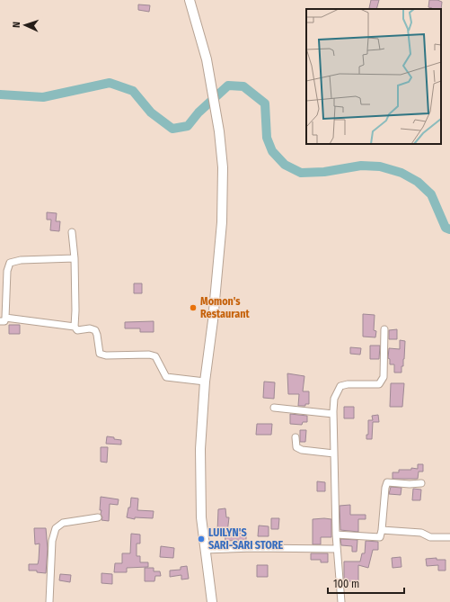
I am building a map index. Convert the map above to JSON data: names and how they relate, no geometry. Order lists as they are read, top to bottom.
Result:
{
  "places": ["Momon's Restaurant", "LUILYN'S SARI-SARI STORE"],
  "scale_bar": "100 m",
  "north": "left"
}
